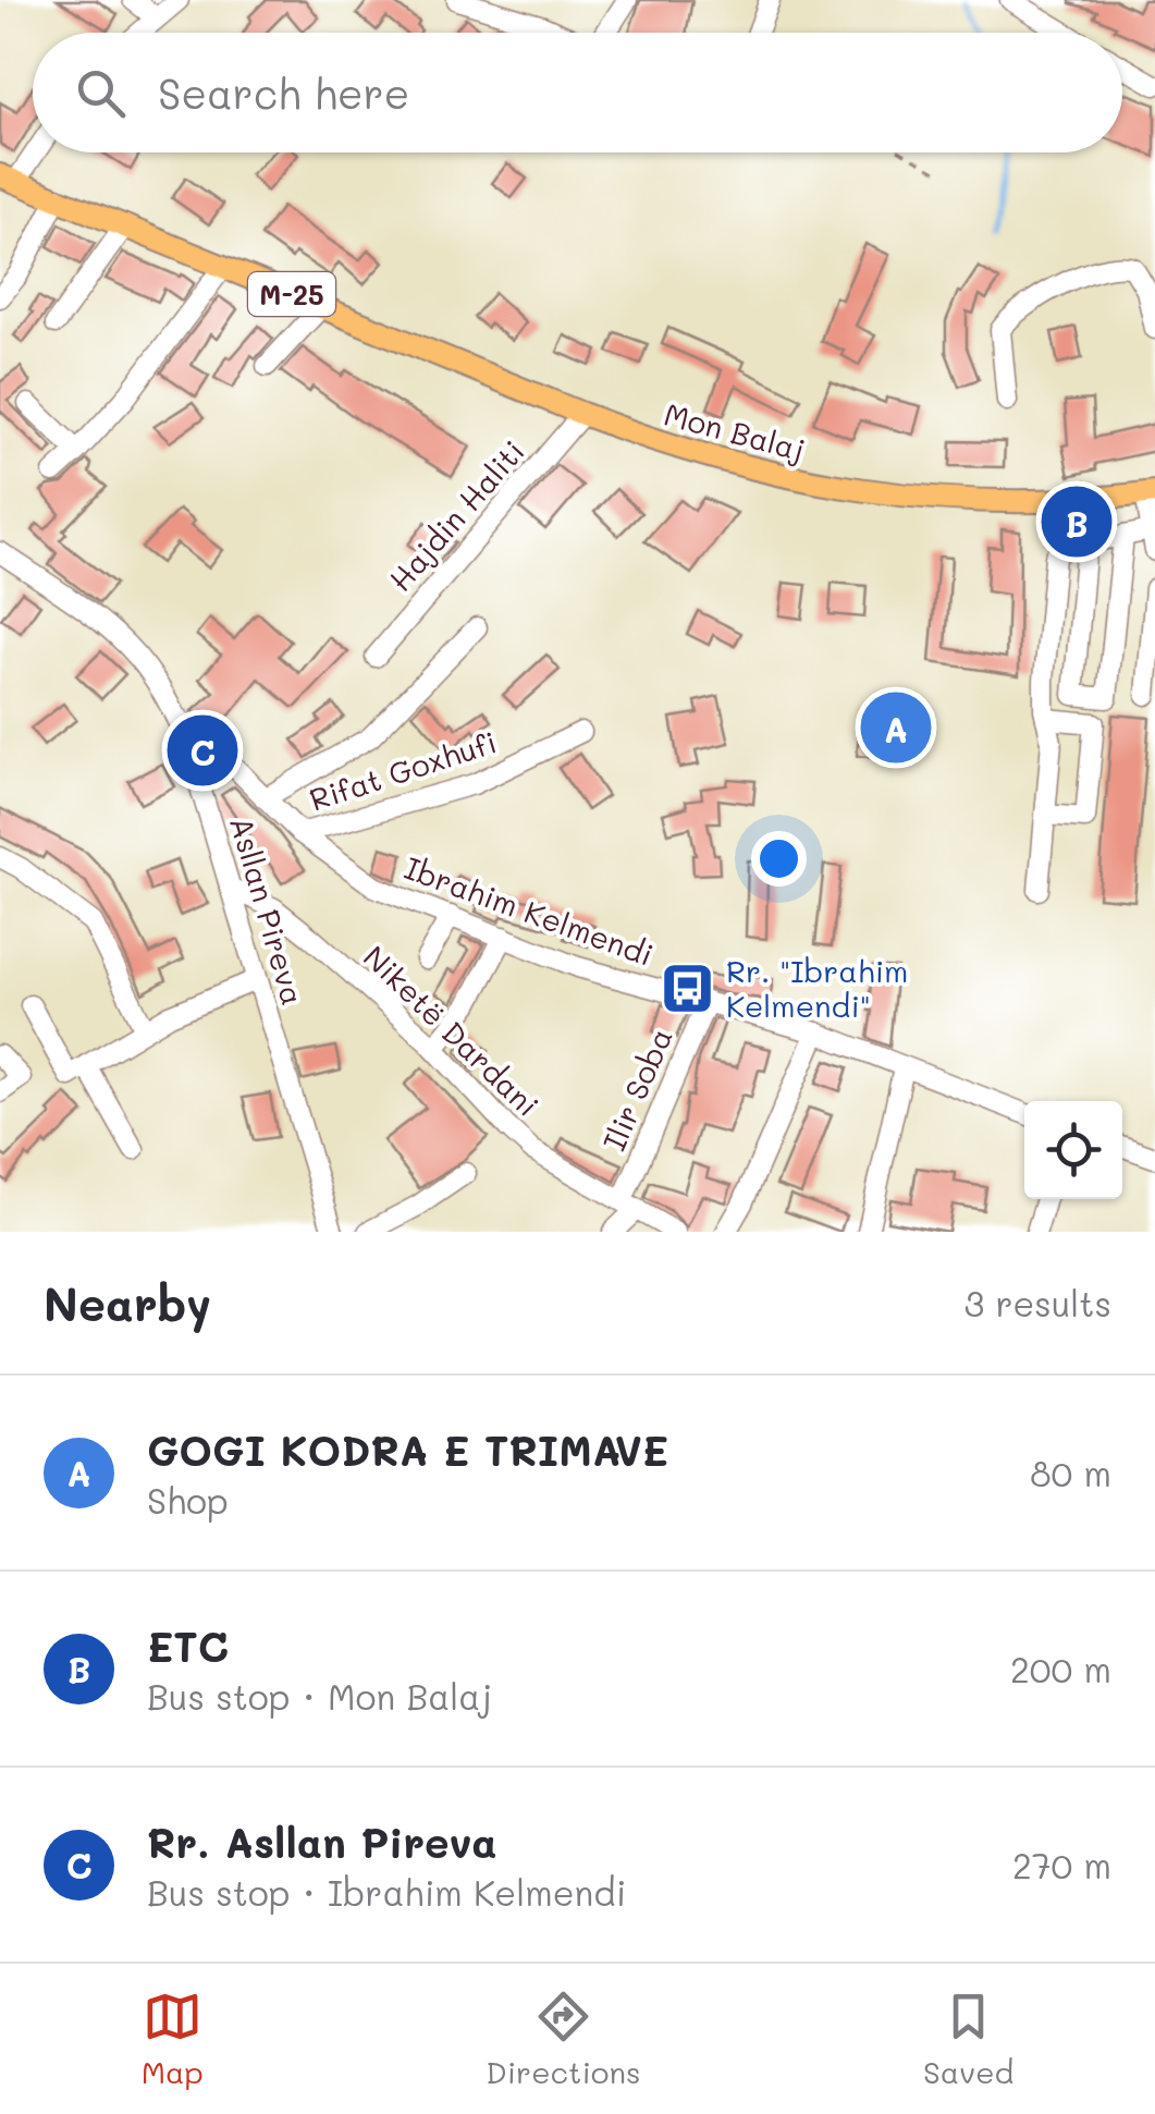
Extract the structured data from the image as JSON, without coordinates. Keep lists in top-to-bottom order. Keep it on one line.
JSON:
{"streets":{"main road":["M-25","Mon Balaj"],"street":["Hajdin Haliti","Rifat Goxhufi","Asllan Pireva","Ibrahim Kelmendi","Niketë Dardani","Ilir Soba"]},"crossings":[["Mon Balaj","Hajdin Haliti"],["Rifat Goxhufi","Ibrahim Kelmendi"],["Asllan Pireva","Ibrahim Kelmendi"],["Asllan Pireva","Niketë Dardani"],["Ibrahim Kelmendi","Ilir Soba"],["Niketë Dardani","Ilir Soba"]],"places":{"bus stop":["Rr. \"Ibrahim Kelmendi\""]},"page":{"search":"Search here","pins":["B","A","C"],"heading":["Nearby","3 results"],"list":[{"mark":"A","name":"GOGI KODRA E TRIMAVE","note":"Shop","value":"80 m"},{"mark":"B","name":"ETC","note":"Bus stop · Mon Balaj","value":"200 m"},{"mark":"C","name":"Rr. Asllan Pireva","note":"Bus stop · Ibrahim Kelmendi","value":"270 m"}],"nav":["Map","Directions","Saved"]}}
